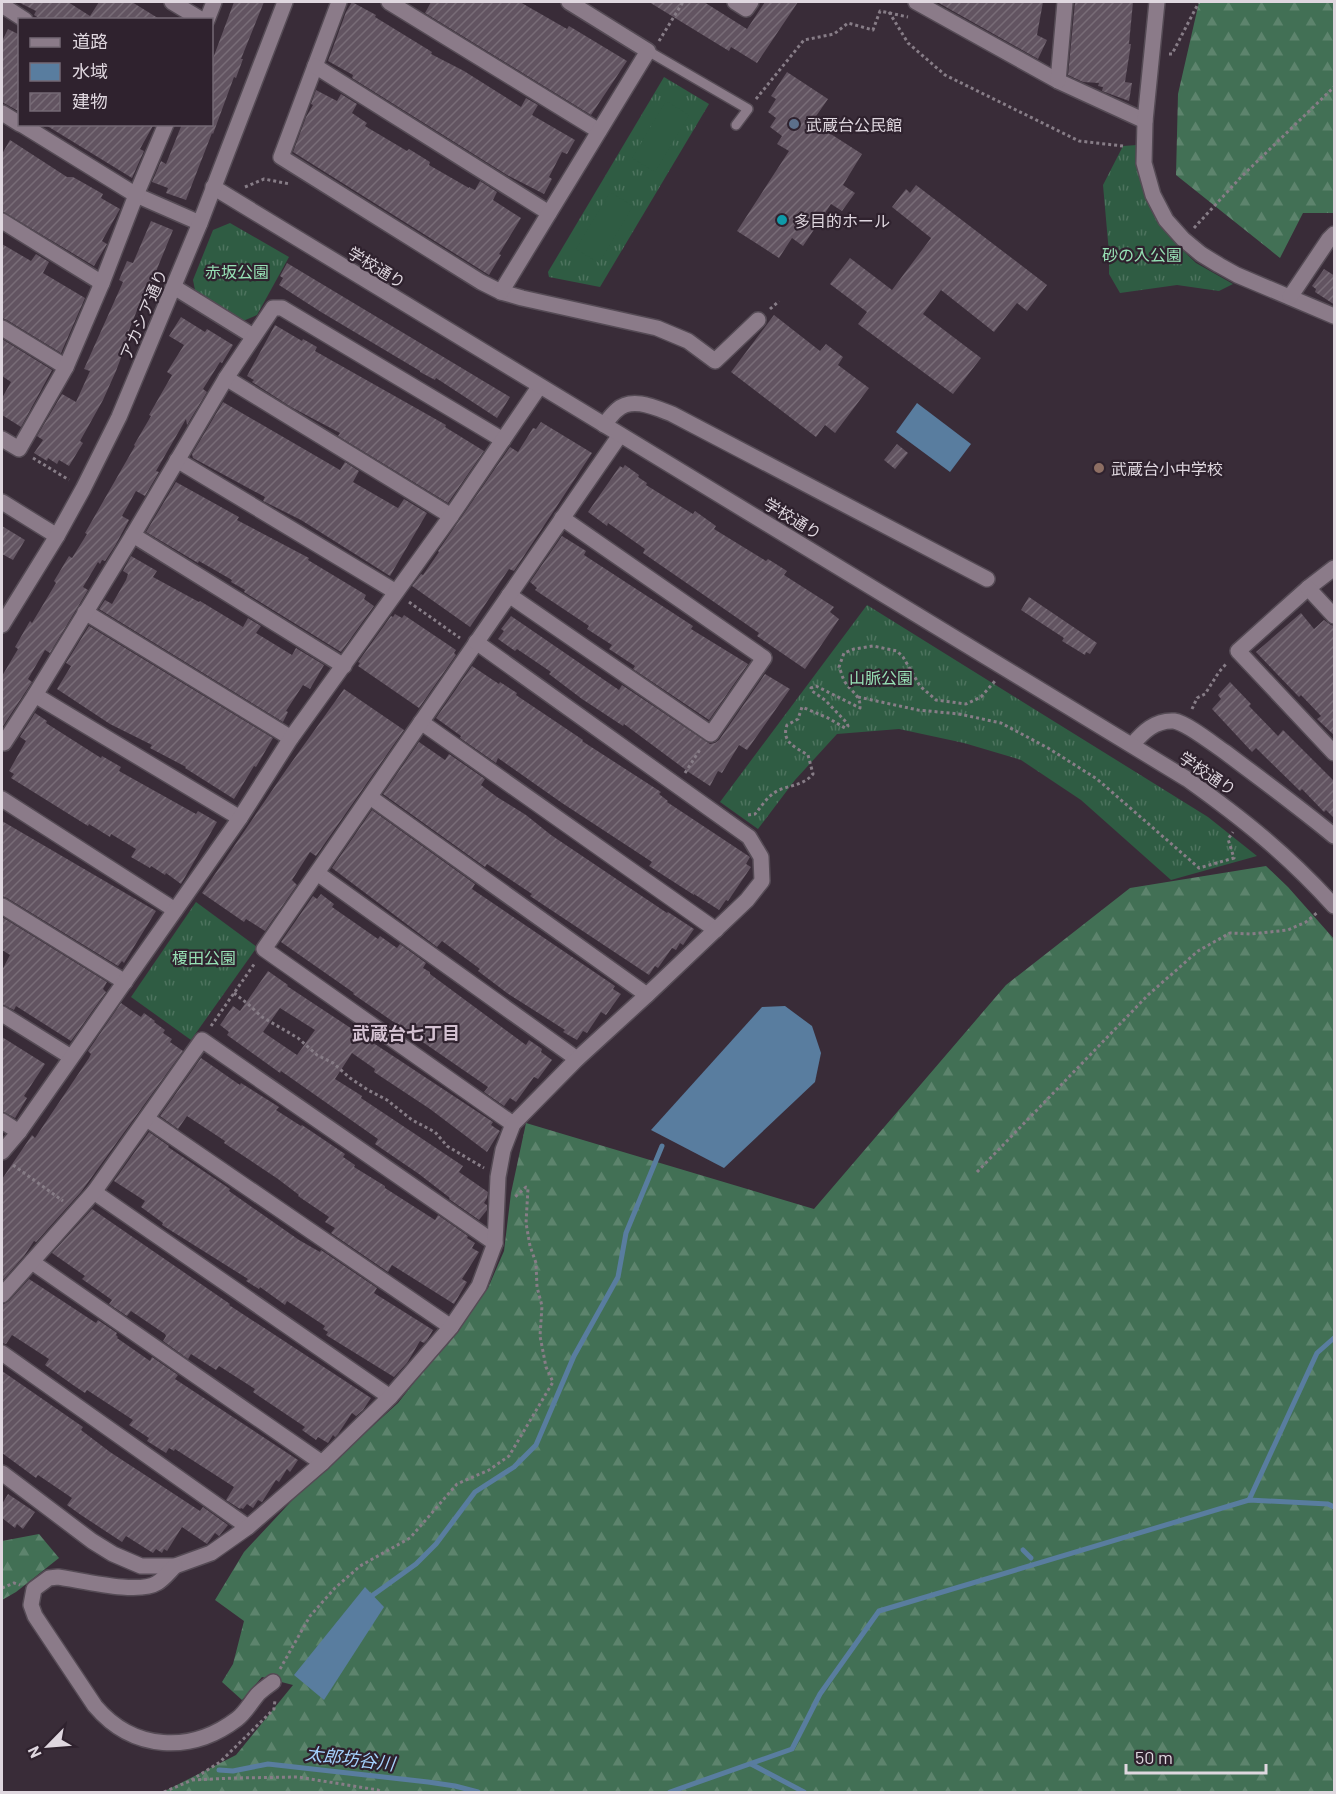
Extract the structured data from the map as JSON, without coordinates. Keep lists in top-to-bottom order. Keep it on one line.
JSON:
{"streets":{"street":["学校通り","アカシア通り"]},"crossings":[["学校通り","アカシア通り"]],"districts":["武蔵台七丁目"],"water":["太郎坊谷川"],"parks":["砂の入公園","赤坂公園","山脈公園","榎田公園"],"places":["武蔵台公民館","多目的ホール","武蔵台小中学校"],"legend":["道路","水域","建物"],"scale_bar":"50 m","north":"bottom left"}
